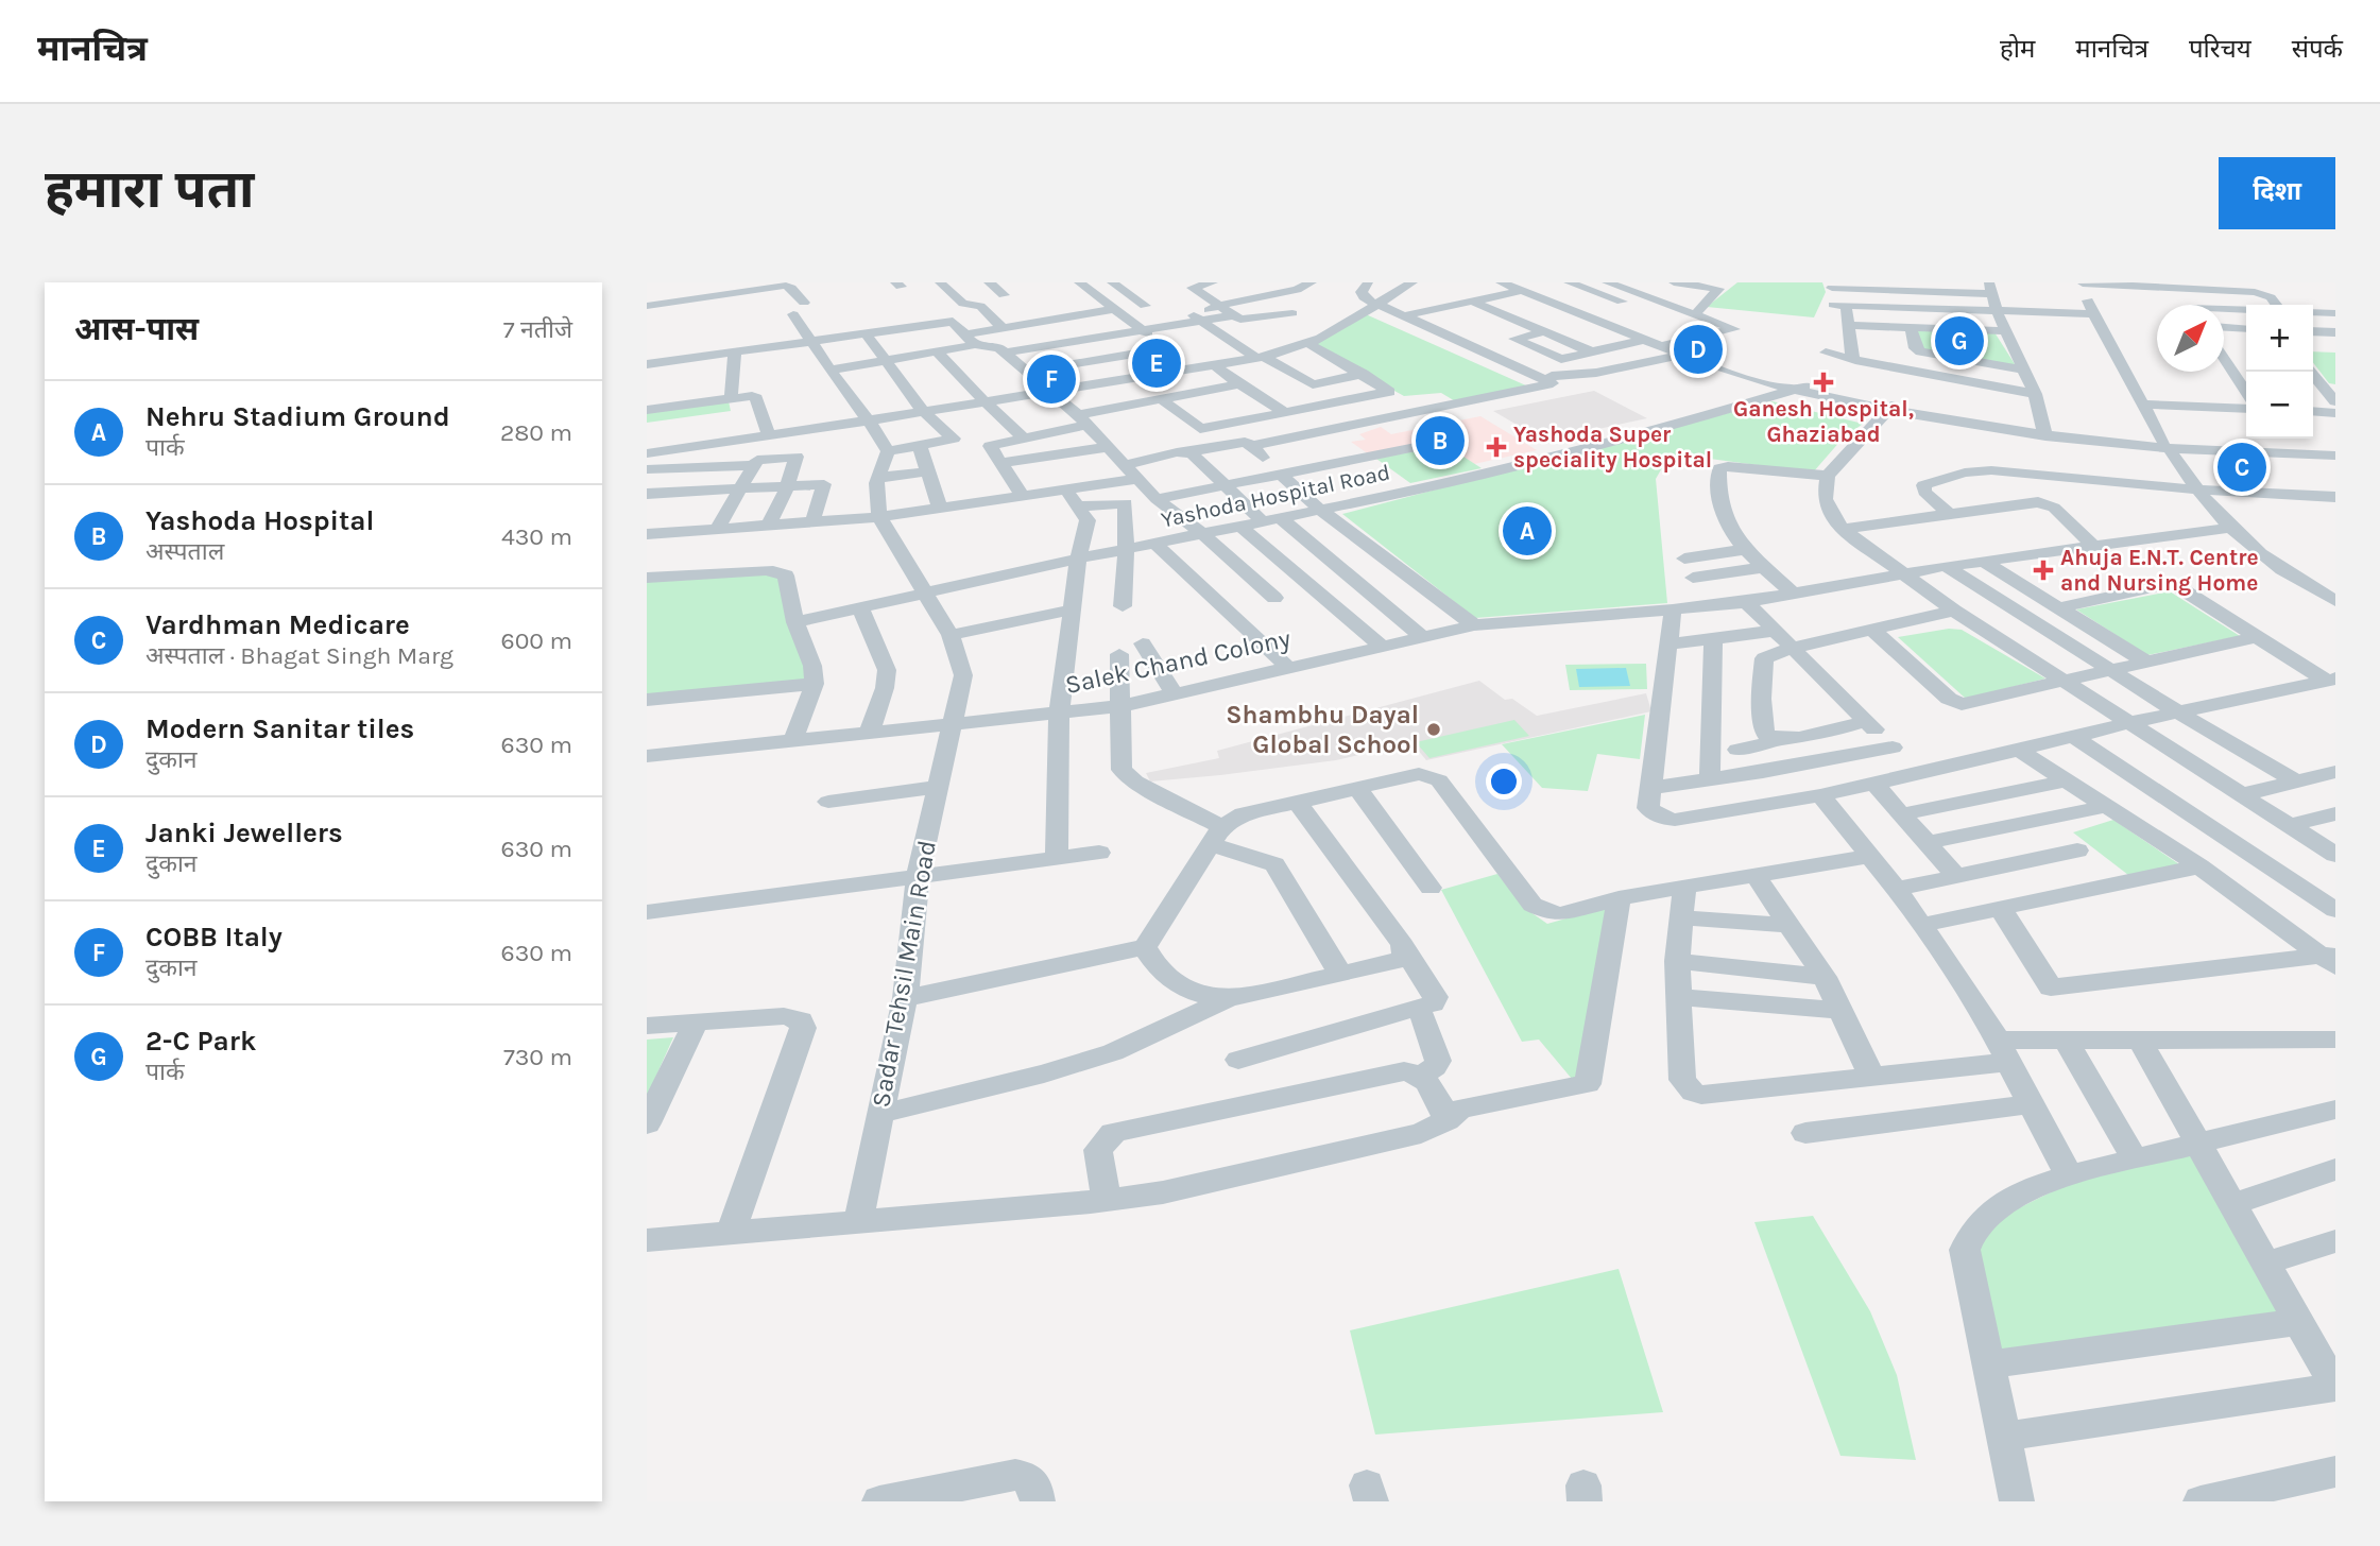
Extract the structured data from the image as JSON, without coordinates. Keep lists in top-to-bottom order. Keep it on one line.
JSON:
{"streets":{"street":["Yashoda Hospital Road","Salek Chand Colony","Sadar Tehsil Main Road"]},"crossings":[["Yashoda Hospital Road","Sadar Tehsil Main Road"],["Salek Chand Colony","Sadar Tehsil Main Road"]],"places":{"health":["Ganesh Hospital, Ghaziabad","Yashoda Super speciality Hospital","Ahuja E.N.T. Centre and Nursing Home"],"other":["Shambhu Dayal Global School"]},"north":"top right","page":{"header":"मानचित्र","nav":["होम","मानचित्र","परिचय","संपर्क"],"buttons":"दिशा","title":"हमारा पता","heading":["आस-पास","7 नतीजे"],"map_buttons":["+","−"],"pins":["G","D","E","F","B","C","A"],"list":[{"mark":"A","name":"Nehru Stadium Ground","note":"पार्क","value":"280 m"},{"mark":"B","name":"Yashoda Hospital","note":"अस्पताल","value":"430 m"},{"mark":"C","name":"Vardhman Medicare","note":"अस्पताल · Bhagat Singh Marg","value":"600 m"},{"mark":"D","name":"Modern Sanitar tiles","note":"दुकान","value":"630 m"},{"mark":"E","name":"Janki Jewellers","note":"दुकान","value":"630 m"},{"mark":"F","name":"COBB Italy","note":"दुकान","value":"630 m"},{"mark":"G","name":"2-C Park","note":"पार्क","value":"730 m"}]}}
